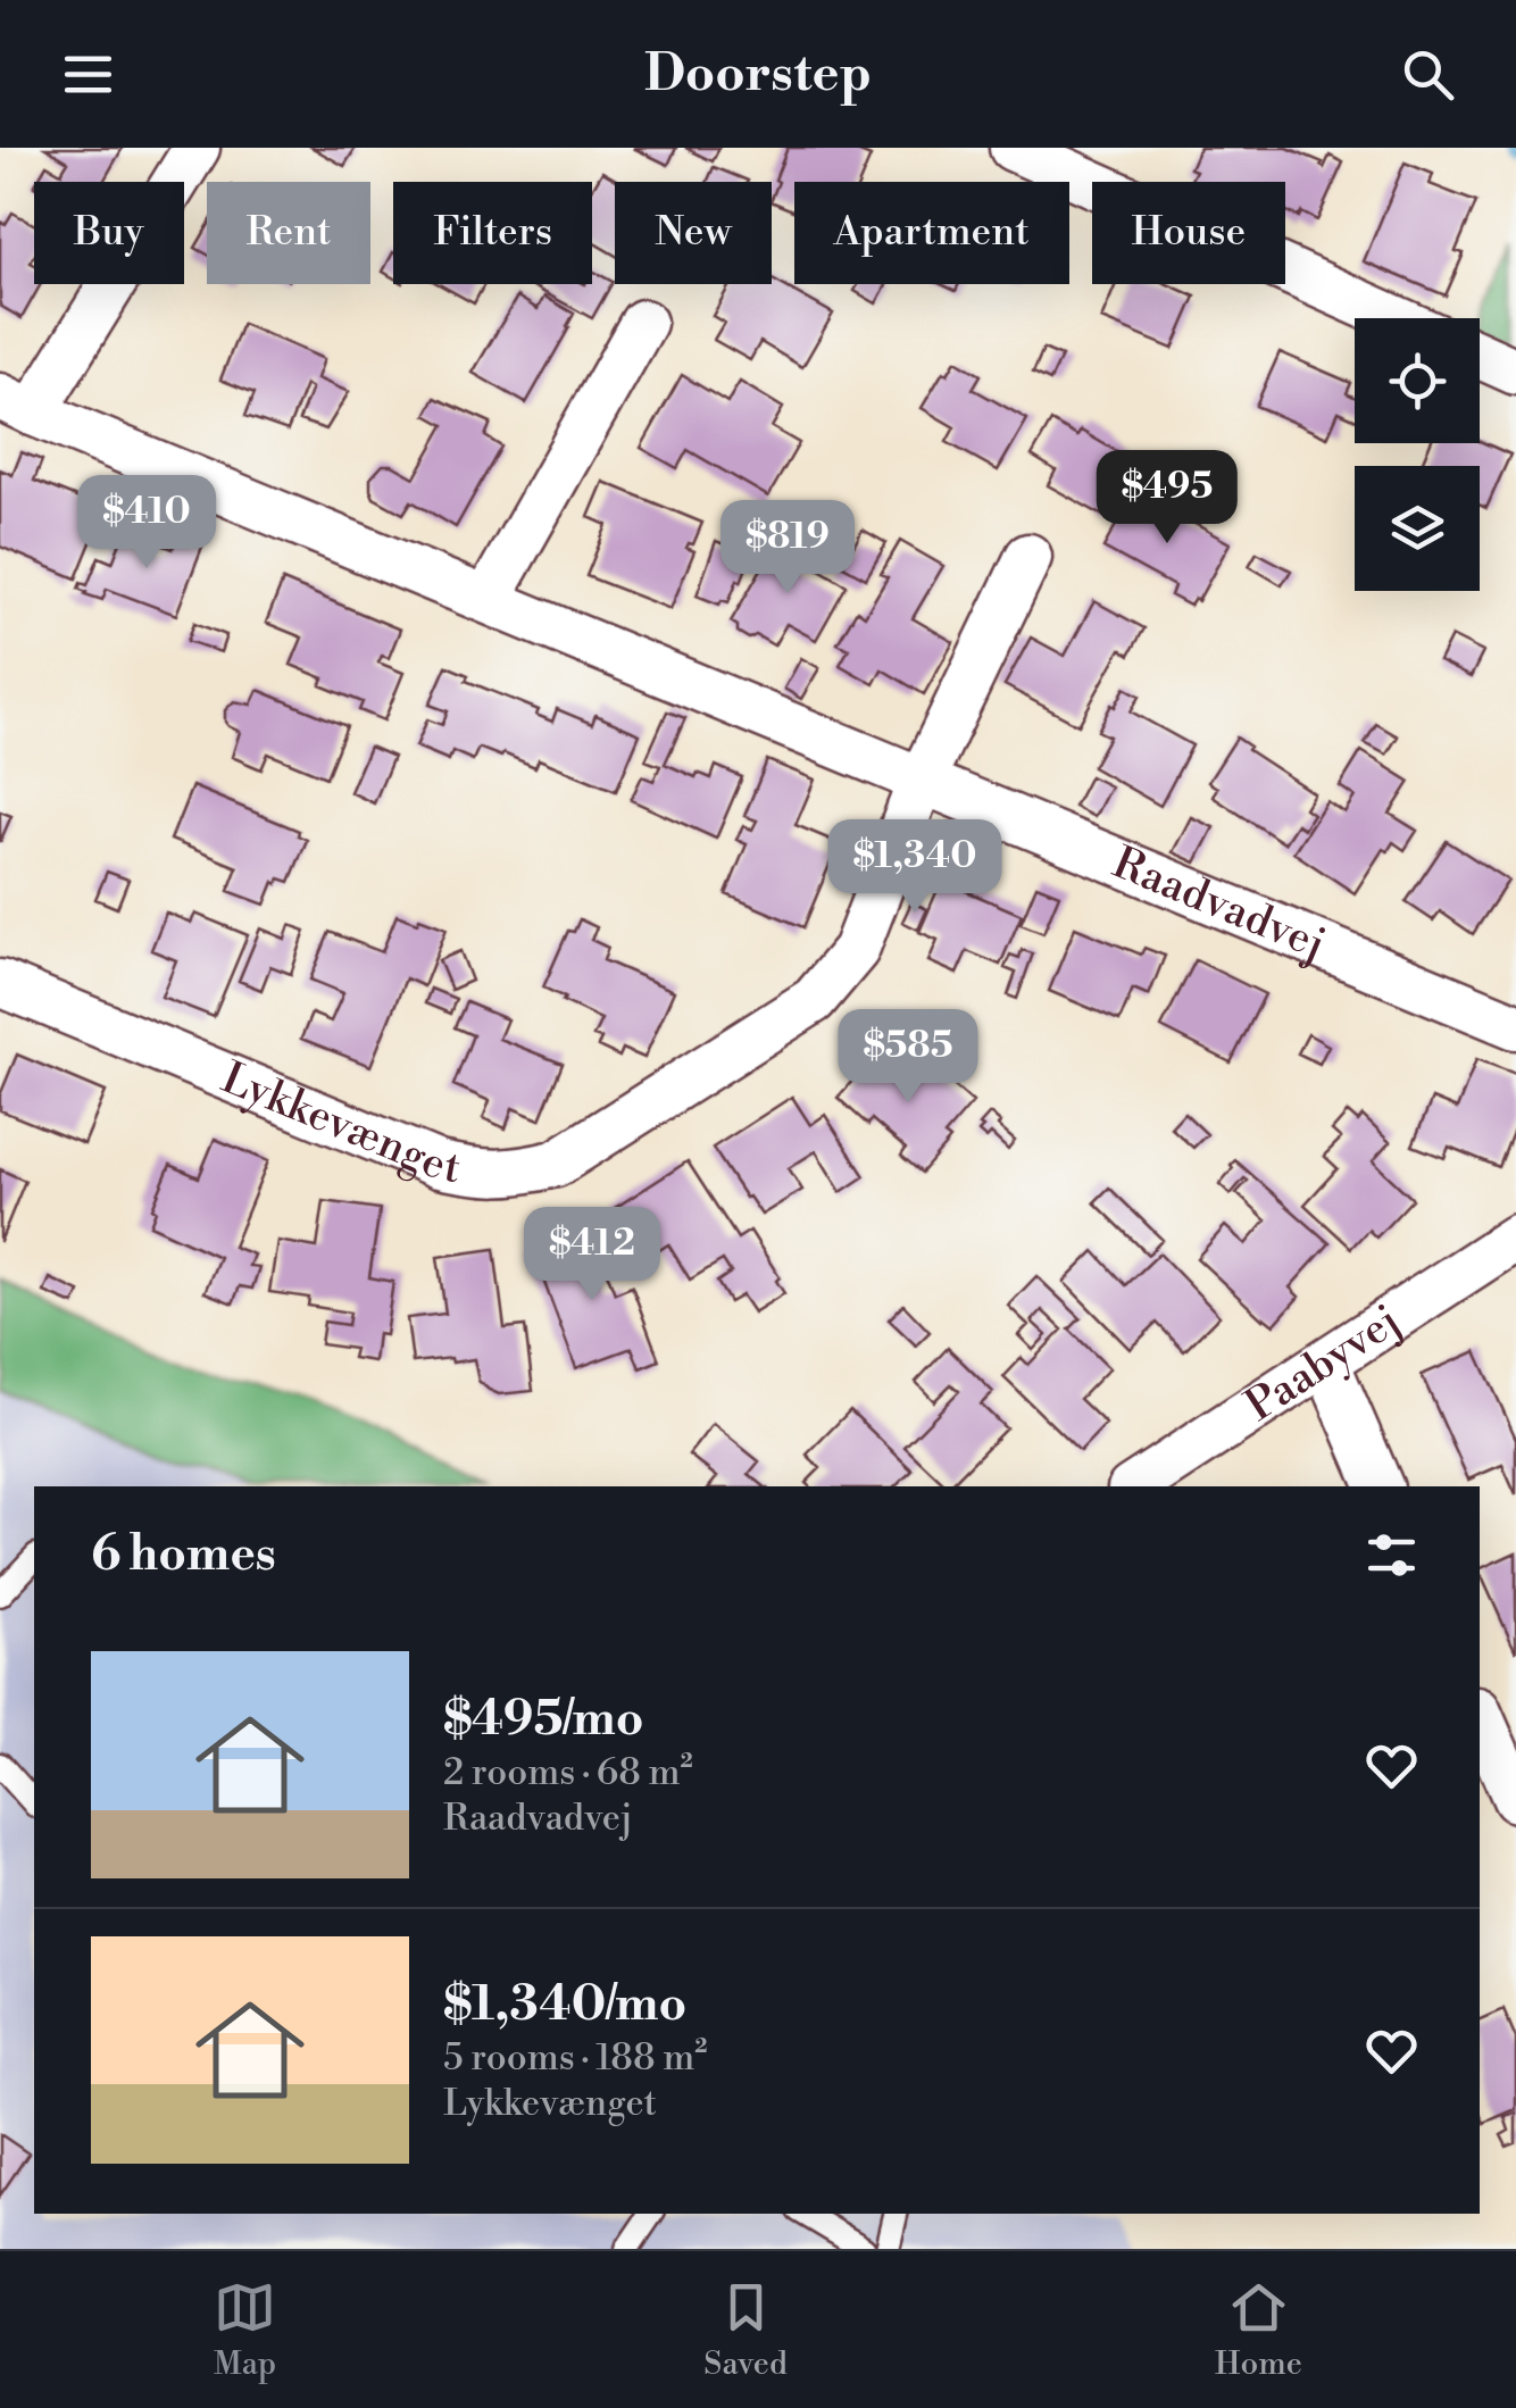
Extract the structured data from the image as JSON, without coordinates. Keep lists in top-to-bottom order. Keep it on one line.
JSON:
{"streets":{"street":["Raadvadvej","Lykkevænget","Paabyvej"]},"crossings":[["Raadvadvej","Lykkevænget"]],"page":{"header":"Doorstep","chip":["Buy","Rent","Filters","New","Apartment","House"],"price":["$495","$410","$819","$1,340","$585","$412"],"heading":"6 homes","list":[{"name":"$495/mo","note":"2 rooms · 68 m² · Raadvadvej"},{"name":"$1,340/mo","note":"5 rooms · 188 m² · Lykkevænget"}],"tabs":["Map","Saved","Home"]}}
